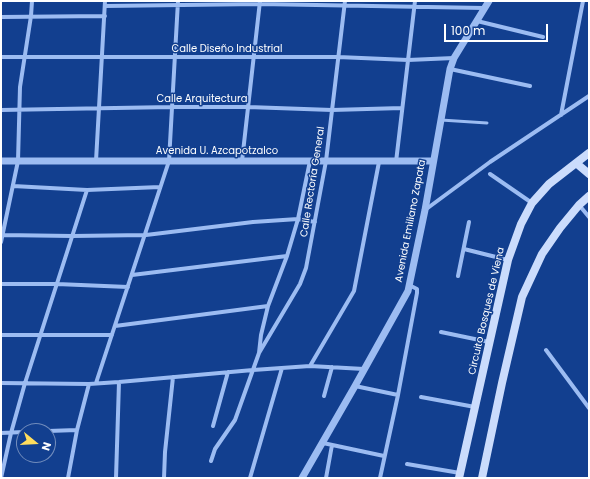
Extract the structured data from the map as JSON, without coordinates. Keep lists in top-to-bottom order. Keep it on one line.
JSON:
{"streets":{"main road":["Circuito Bosques de Viena"],"street":["Calle Diseño Industrial","Calle Arquitectura","Avenida U. Azcapotzalco","Calle Rectoría General","Avenida Emiliano Zapata"]},"crossings":[["Calle Diseño Industrial","Calle Rectoría General"],["Calle Diseño Industrial","Avenida Emiliano Zapata"],["Calle Arquitectura","Calle Rectoría General"],["Avenida U. Azcapotzalco","Calle Rectoría General"],["Avenida U. Azcapotzalco","Avenida Emiliano Zapata"]],"scale_bar":"100 m","north":"right"}
